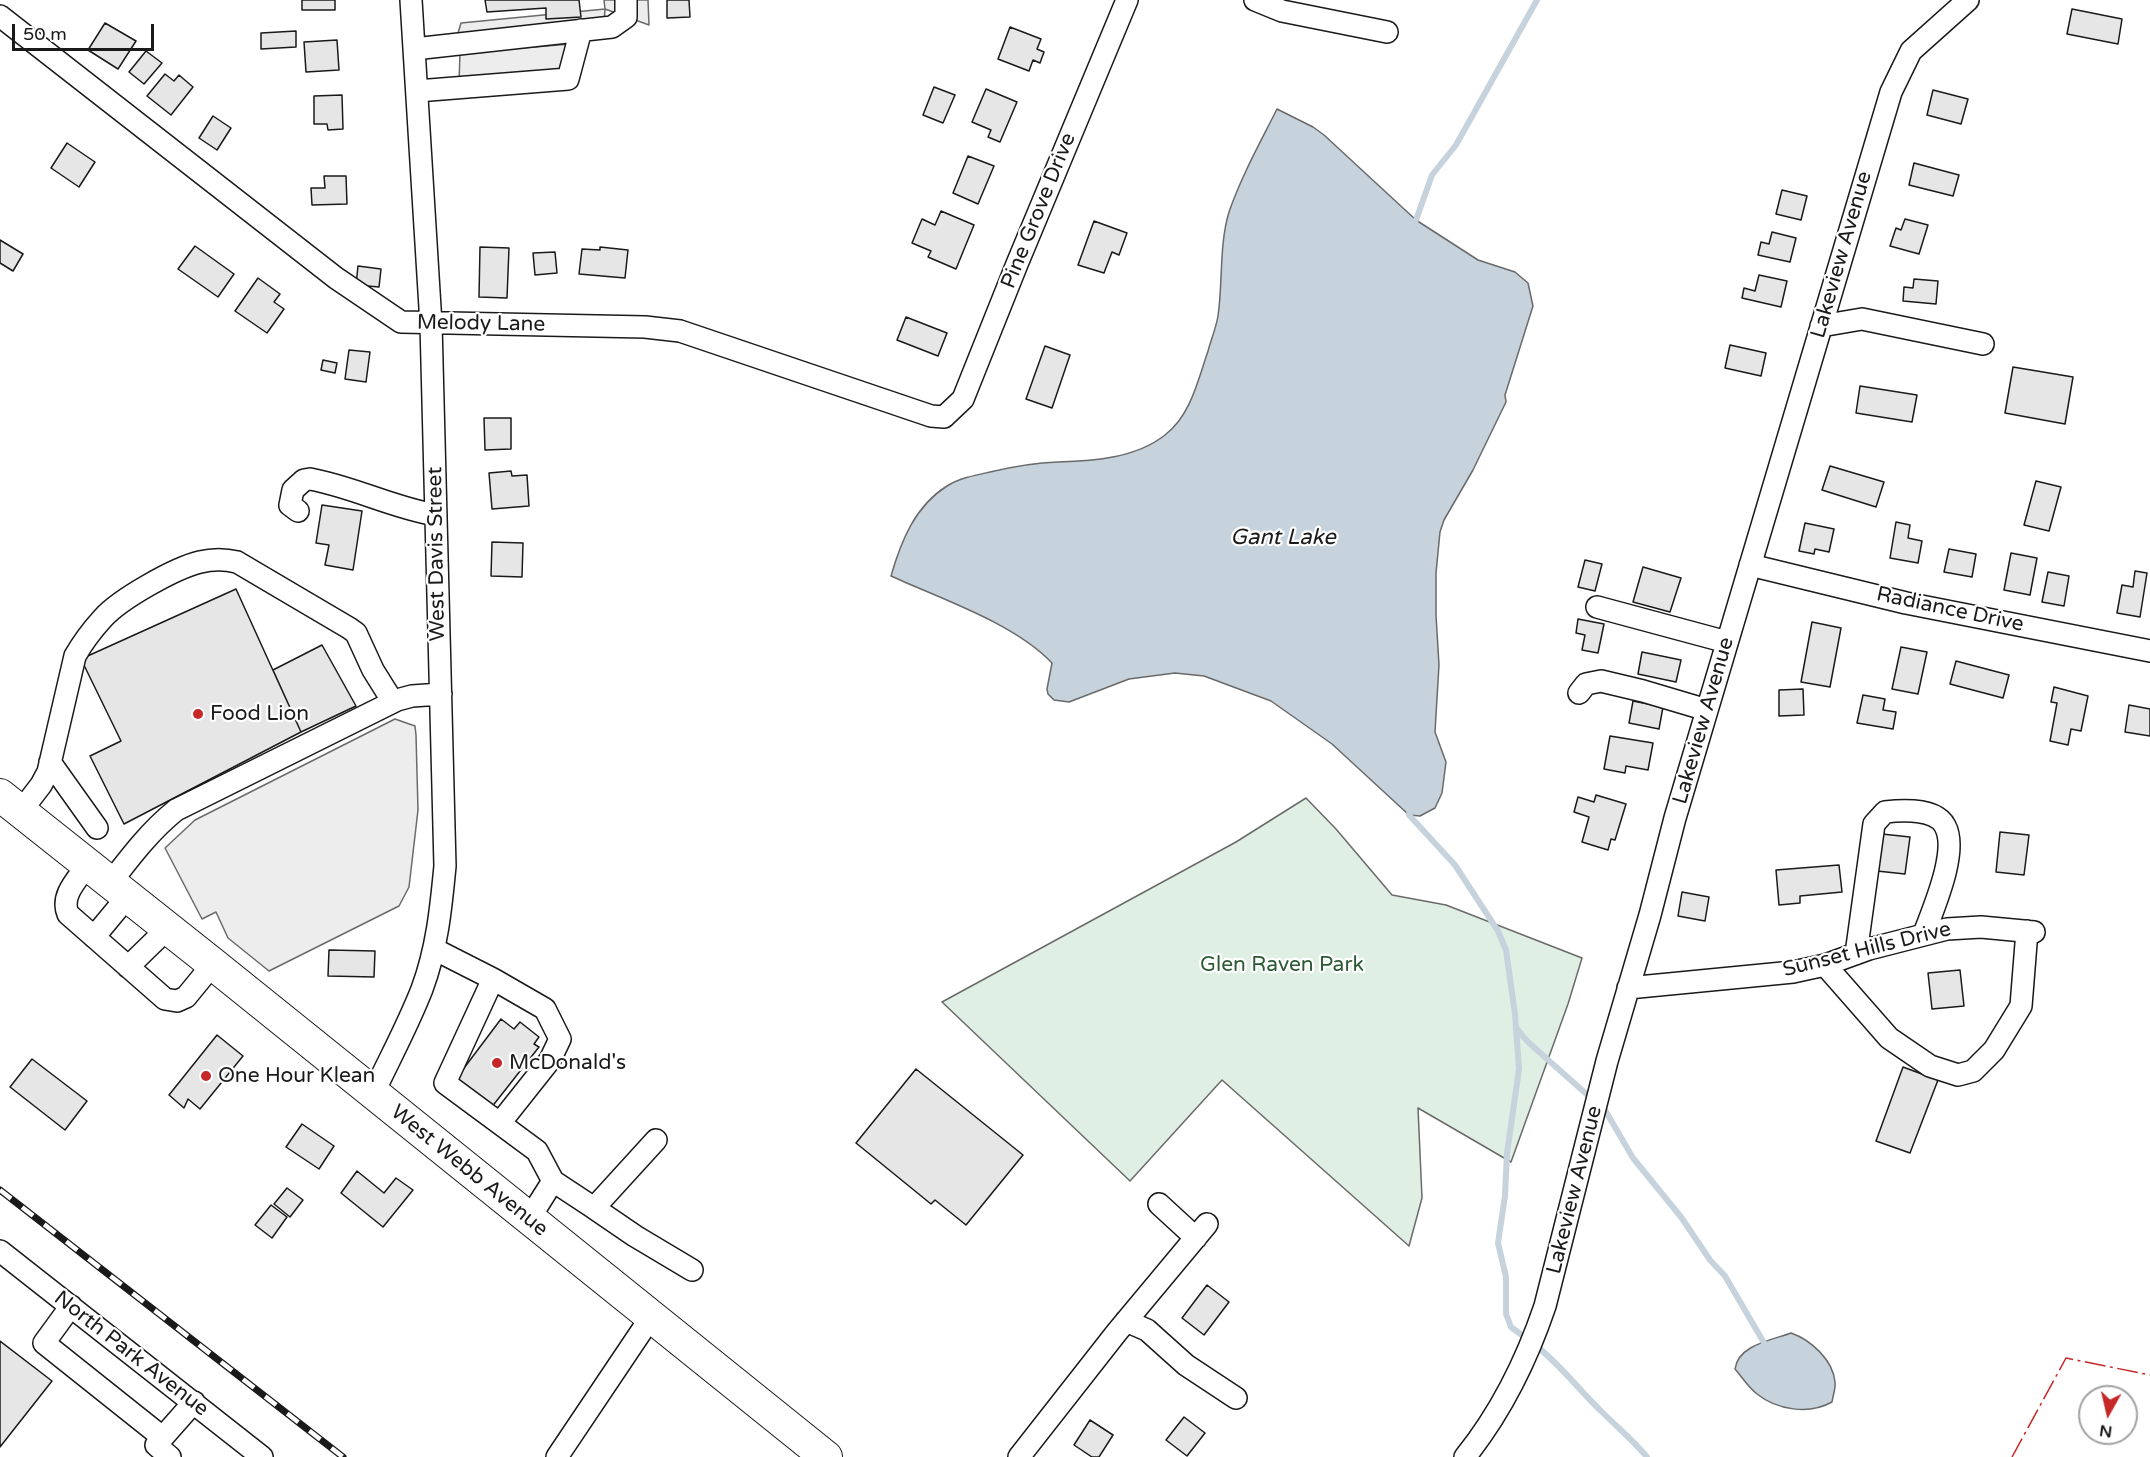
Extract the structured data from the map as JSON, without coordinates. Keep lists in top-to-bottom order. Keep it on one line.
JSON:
{"streets":{"highway":["West Webb Avenue"],"street":["Pine Grove Drive","Lakeview Avenue","Melody Lane","West Davis Street","Radiance Drive","Sunset Hills Drive","North Park Avenue"]},"crossings":[["Pine Grove Drive","Melody Lane"],["Lakeview Avenue","Radiance Drive"],["Lakeview Avenue","Sunset Hills Drive"],["Melody Lane","West Davis Street"],["West Davis Street","West Webb Avenue"]],"water":["Gant Lake"],"parks":["Glen Raven Park"],"places":["Food Lion","McDonald's","One Hour Klean"],"scale_bar":"50 m","north":"bottom"}
